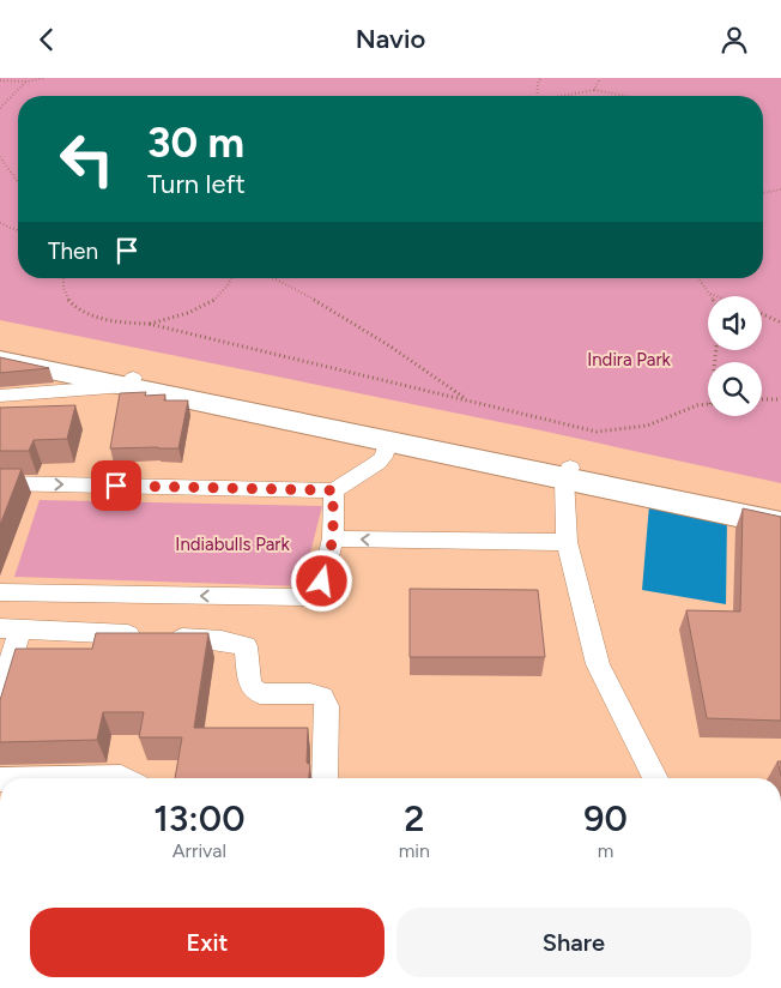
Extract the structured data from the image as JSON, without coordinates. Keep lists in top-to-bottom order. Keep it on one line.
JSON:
{"parks":["Indira Park","Indiabulls Park"],"page":{"header":"Navio","turn":["30 m","Turn left"],"then":"Then","eta":["13:00","Arrival","2","min","90","m"],"buttons":["Exit","Share"]}}
